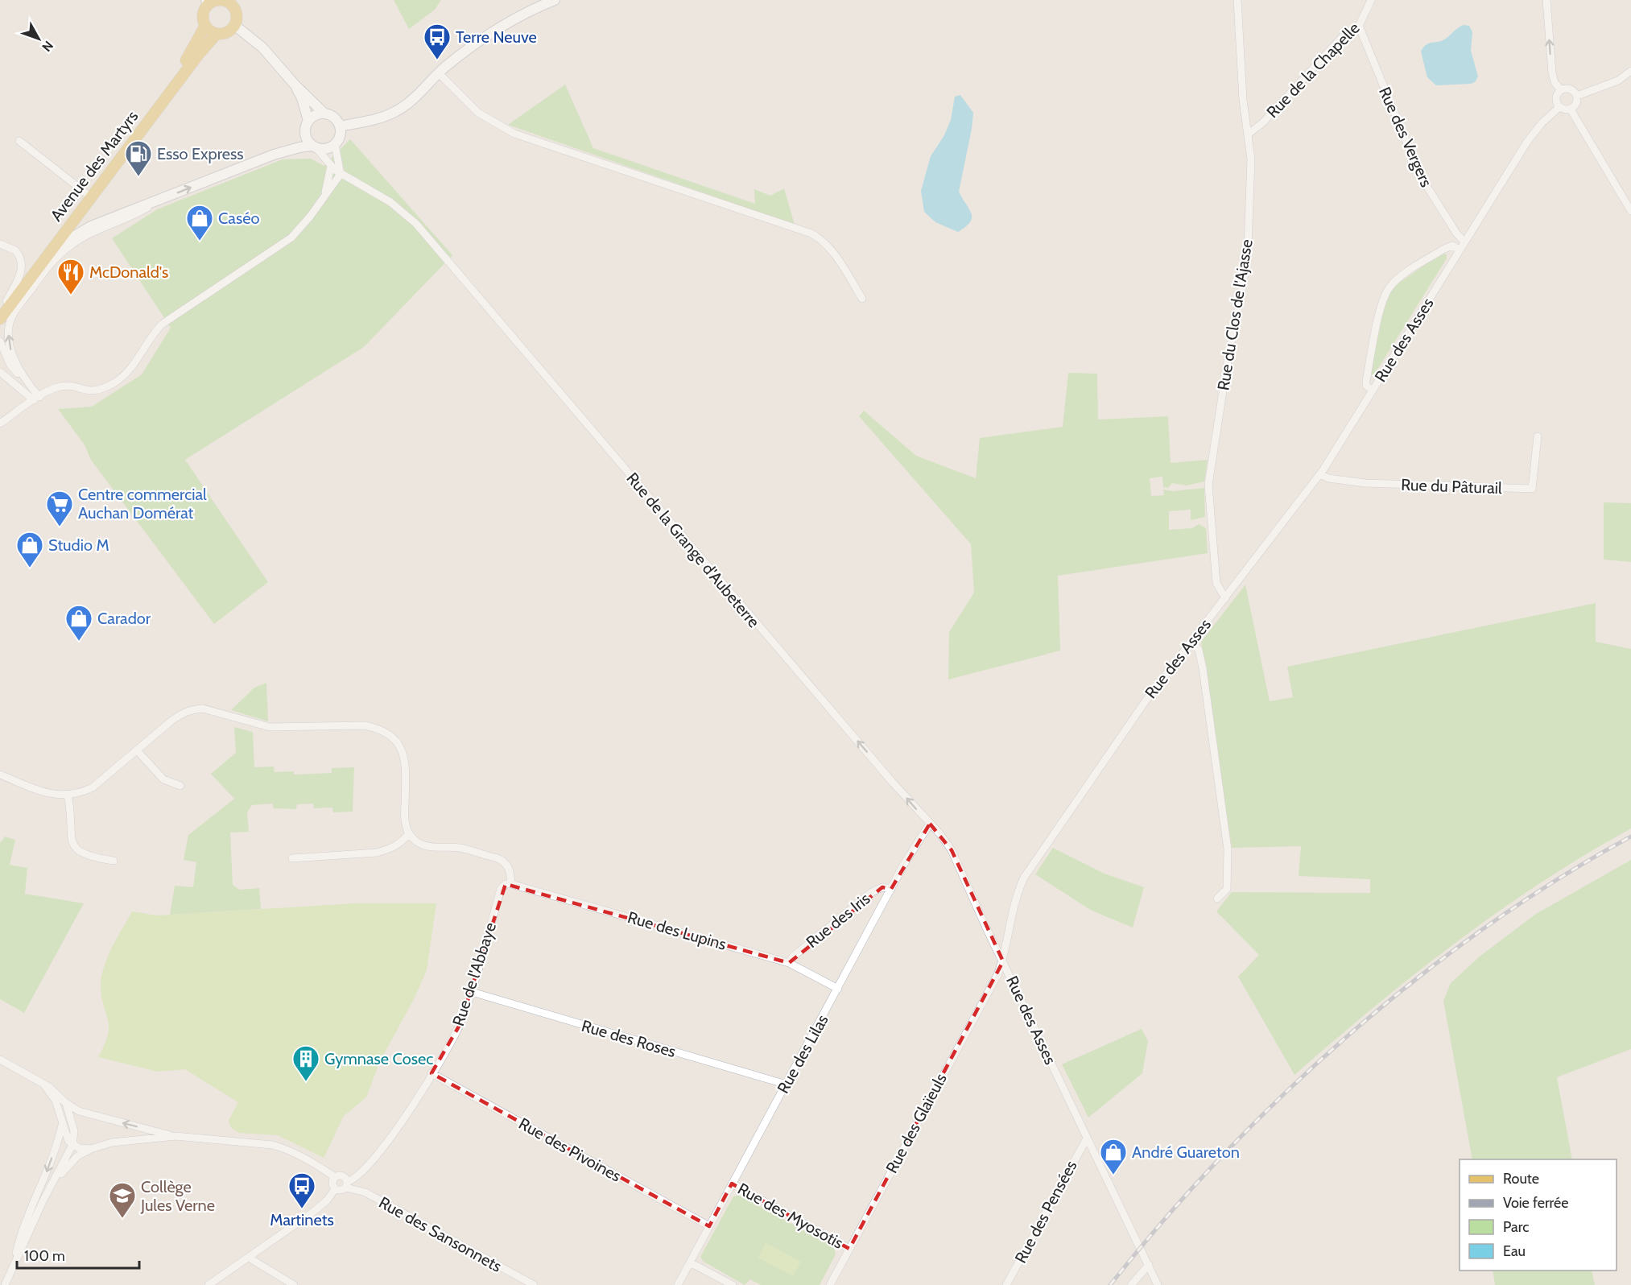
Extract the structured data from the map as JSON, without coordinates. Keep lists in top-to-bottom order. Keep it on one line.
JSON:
{"streets":{"main road":["Avenue des Martyrs"],"street":["Rue de la Chapelle","Rue des Vergers","Rue du Clos de l'Ajasse","Rue des Asses","Rue du Pâturail","Rue de la Grange d'Aubeterre","Rue des Iris","Rue des Lupins","Rue de l'Abbaye","Rue des Roses","Rue des Lilas","Rue des Glaïeuls","Rue des Pivoines","Rue des Pensées","Rue des Myosotis","Rue des Sansonnets"]},"crossings":[["Rue de la Chapelle","Rue des Vergers"],["Rue de la Chapelle","Rue du Clos de l'Ajasse"],["Rue des Vergers","Rue des Asses"],["Rue du Clos de l'Ajasse","Rue des Asses"],["Rue des Asses","Rue du Pâturail"],["Rue des Asses","Rue de la Grange d'Aubeterre"],["Rue des Asses","Rue des Glaïeuls"],["Rue des Asses","Rue des Pensées"],["Rue de la Grange d'Aubeterre","Rue des Lilas"],["Rue de la Grange d'Aubeterre","Rue des Glaïeuls"],["Rue des Iris","Rue des Lupins"],["Rue des Iris","Rue des Lilas"],["Rue des Lupins","Rue de l'Abbaye"],["Rue des Lupins","Rue des Lilas"],["Rue de l'Abbaye","Rue des Roses"],["Rue de l'Abbaye","Rue des Pivoines"],["Rue de l'Abbaye","Rue des Sansonnets"],["Rue des Roses","Rue des Lilas"],["Rue des Lilas","Rue des Pivoines"],["Rue des Lilas","Rue des Myosotis"],["Rue des Glaïeuls","Rue des Myosotis"]],"one_way":["Rue de la Grange d'Aubeterre"],"places":{"bus stop":["Terre Neuve","Martinets"],"fuel station":["Esso Express"],"shop":["Caséo","Studio M","Carador","André Guareton"],"restaurant":["McDonald's"],"supermarket":["Centre commercial Auchan Domérat"],"building":["Gymnase Cosec"],"school or university":["Collège Jules Verne"]},"legend":["Route","Voie ferrée","Parc","Eau"],"scale_bar":"100 m","north":"bottom right"}
